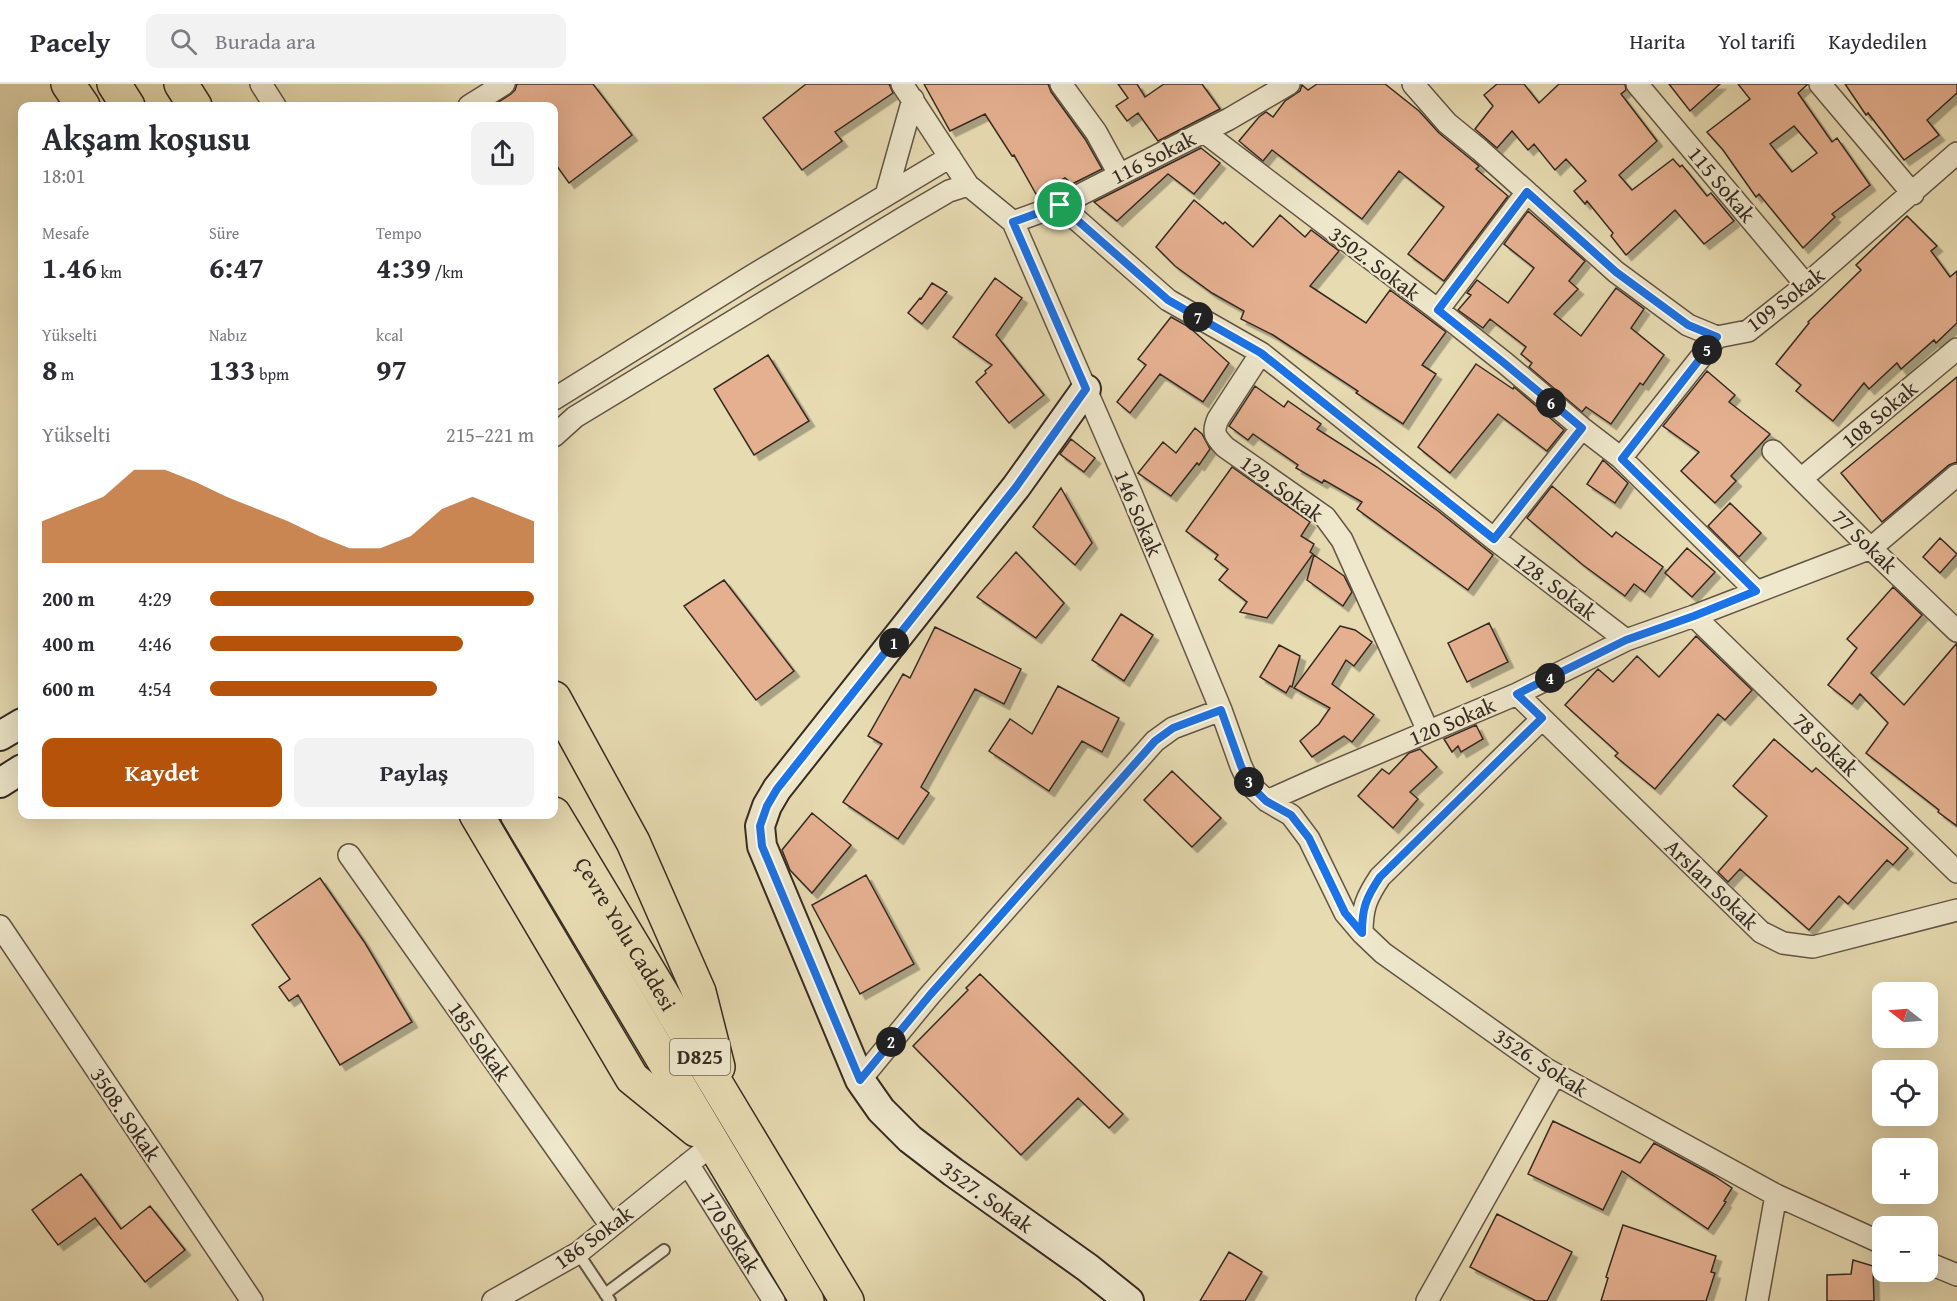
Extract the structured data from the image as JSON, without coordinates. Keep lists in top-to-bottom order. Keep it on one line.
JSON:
{"streets":{"highway":["Çevre Yolu Caddesi","D825"],"street":["116 Sokak","115 Sokak","3502. Sokak","109 Sokak","108 Sokak","129. Sokak","146 Sokak","77 Sokak","128. Sokak","120 Sokak","78 Sokak","Arslan Sokak","185 Sokak","3526. Sokak","3508. Sokak","3527. Sokak","170 Sokak","186 Sokak"]},"crossings":[["116 Sokak","3502. Sokak"],["116 Sokak","146 Sokak"],["116 Sokak","128. Sokak"],["115 Sokak","109 Sokak"],["3502. Sokak","120 Sokak"],["108 Sokak","77 Sokak"],["129. Sokak","128. Sokak"],["129. Sokak","120 Sokak"],["146 Sokak","120 Sokak"],["146 Sokak","3526. Sokak"],["146 Sokak","3527. Sokak"],["77 Sokak","120 Sokak"],["128. Sokak","120 Sokak"],["120 Sokak","78 Sokak"],["120 Sokak","Arslan Sokak"],["120 Sokak","3526. Sokak"],["Çevre Yolu Caddesi","186 Sokak"],["185 Sokak","186 Sokak"],["170 Sokak","186 Sokak"]],"north":"left","page":{"header":"Pacely","search":"Burada ara","nav":["Harita","Yol tarifi","Kaydedilen"],"heading":["Akşam koşusu","18:01"],"stats":[["Mesafe","1.46 km"],["Süre","6:47"],["Tempo","4:39 /km"],["Yükselti","8 m"],["Nabız","133 bpm"],["kcal","97"]],"pins":["7","5","6","1","4","3","2"],"chart":["Yükselti","215–221 m"],"list":[{"name":"200 m","note":"4:29"},{"name":"400 m","note":"4:46"},{"name":"600 m","note":"4:54"}],"buttons":["Kaydet","Paylaş"],"map_buttons":["+","−"]}}
